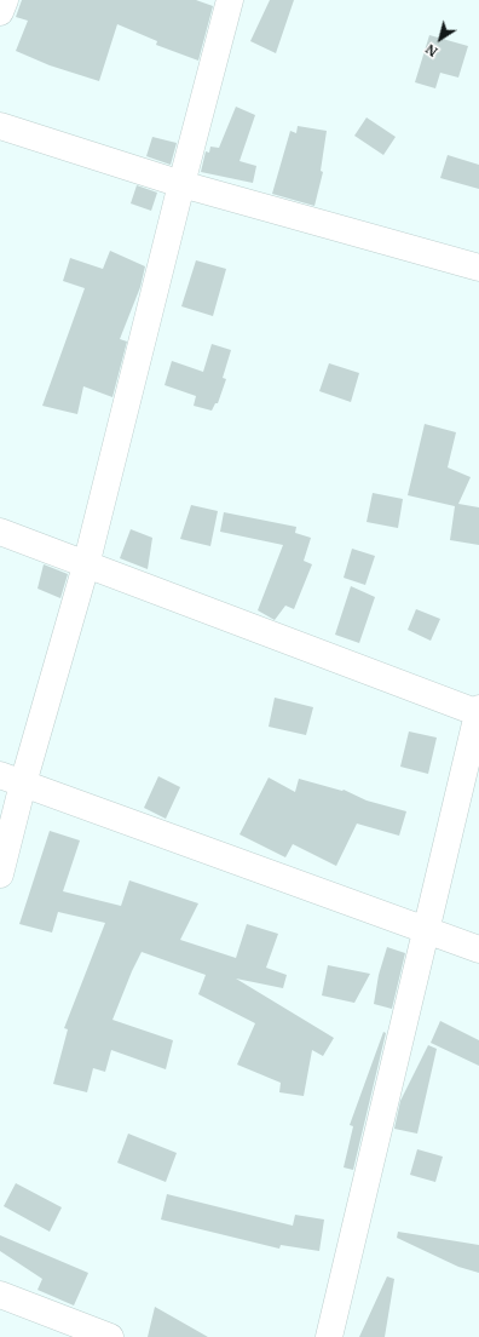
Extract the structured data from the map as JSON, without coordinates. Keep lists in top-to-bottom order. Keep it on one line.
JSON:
{"north":"bottom left"}
